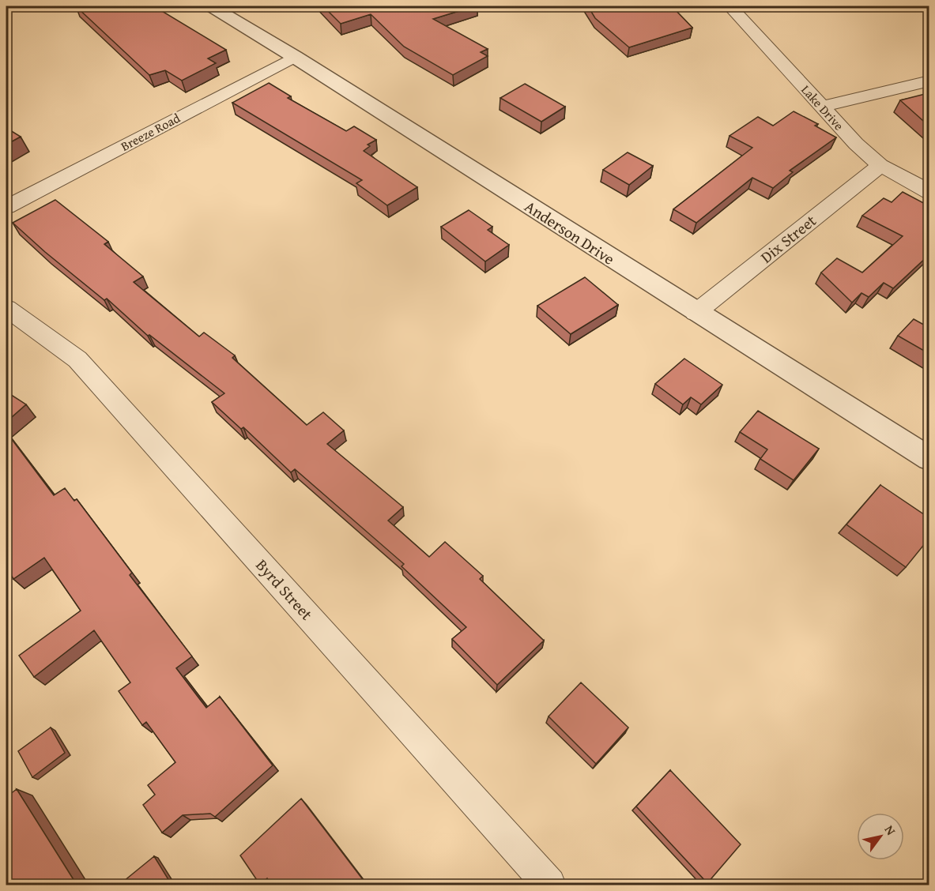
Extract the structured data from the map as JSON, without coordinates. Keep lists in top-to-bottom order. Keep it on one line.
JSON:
{"streets":{"street":["Lake Drive","Breeze Road","Anderson Drive","Dix Street","Byrd Street"]},"crossings":[["Lake Drive","Dix Street"],["Breeze Road","Anderson Drive"],["Anderson Drive","Dix Street"]],"north":"top right"}
